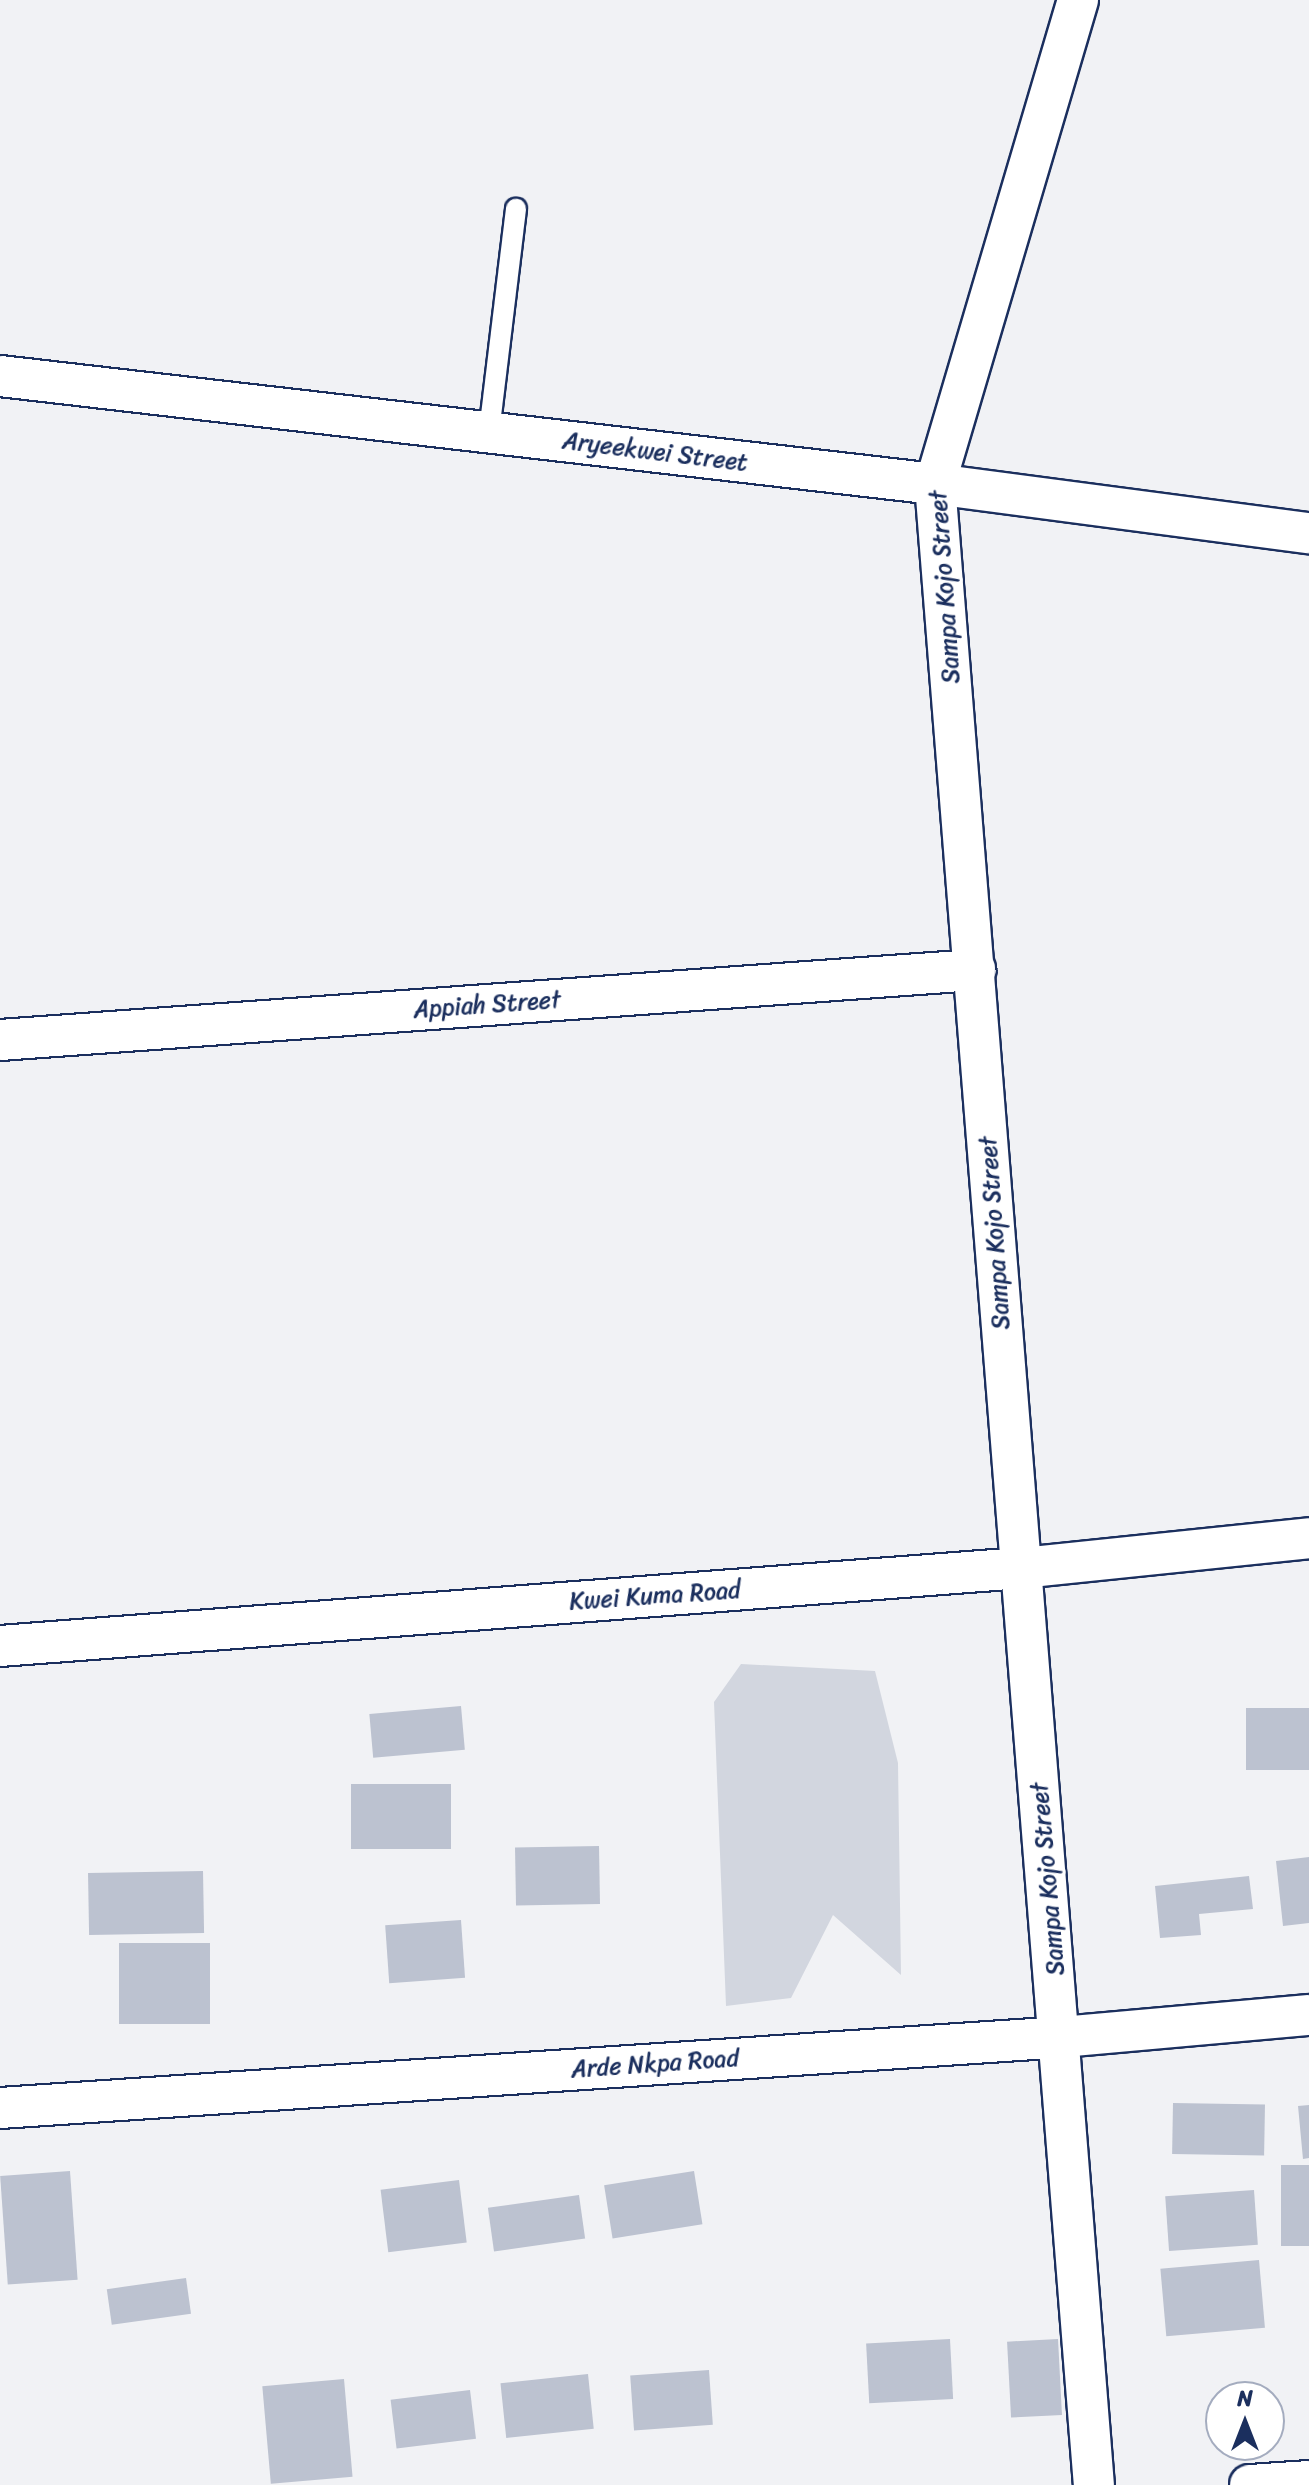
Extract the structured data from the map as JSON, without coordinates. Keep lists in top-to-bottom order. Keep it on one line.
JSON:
{"streets":{"street":["Aryeekwei Street","Sampa Kojo Street","Appiah Street","Kwei Kuma Road","Arde Nkpa Road"]},"crossings":[["Aryeekwei Street","Sampa Kojo Street"],["Sampa Kojo Street","Appiah Street"],["Sampa Kojo Street","Kwei Kuma Road"],["Sampa Kojo Street","Arde Nkpa Road"]],"north":"top"}
